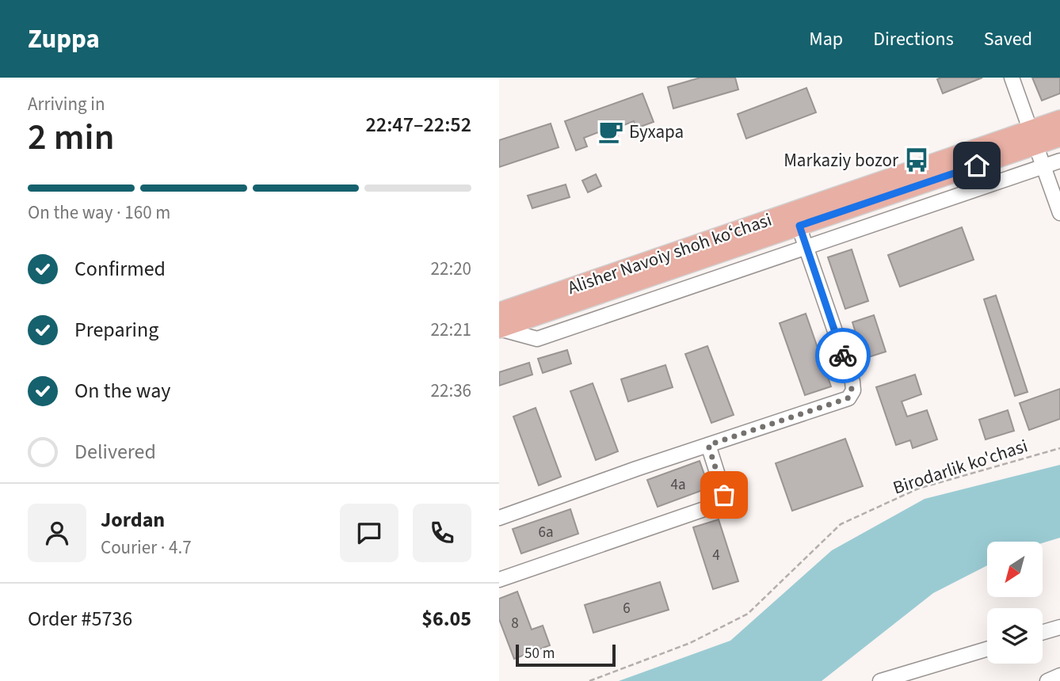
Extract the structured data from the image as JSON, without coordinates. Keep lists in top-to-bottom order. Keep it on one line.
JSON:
{"streets":{"main road":["Alisher Navoiy shoh koʻchasi"],"path":["Birodarlik ko'chasi"]},"places":{"cafe":["Бухара"],"bus stop":["Markaziy bozor"]},"house_numbers":["4a","6a","4","6","8"],"scale_bar":"50 m","north":"bottom left","page":{"header":"Zuppa","nav":["Map","Directions","Saved"],"heading":["2 min","Arriving in","22:47–22:52"],"panel":["Jordan","Courier · 4.7","Order #5736","$6.05"],"bar":"On the way · 160 m","list":[["Confirmed","22:20"],["Preparing","22:21"],["On the way","22:36"],"Delivered"],"scale":"50 m"}}
